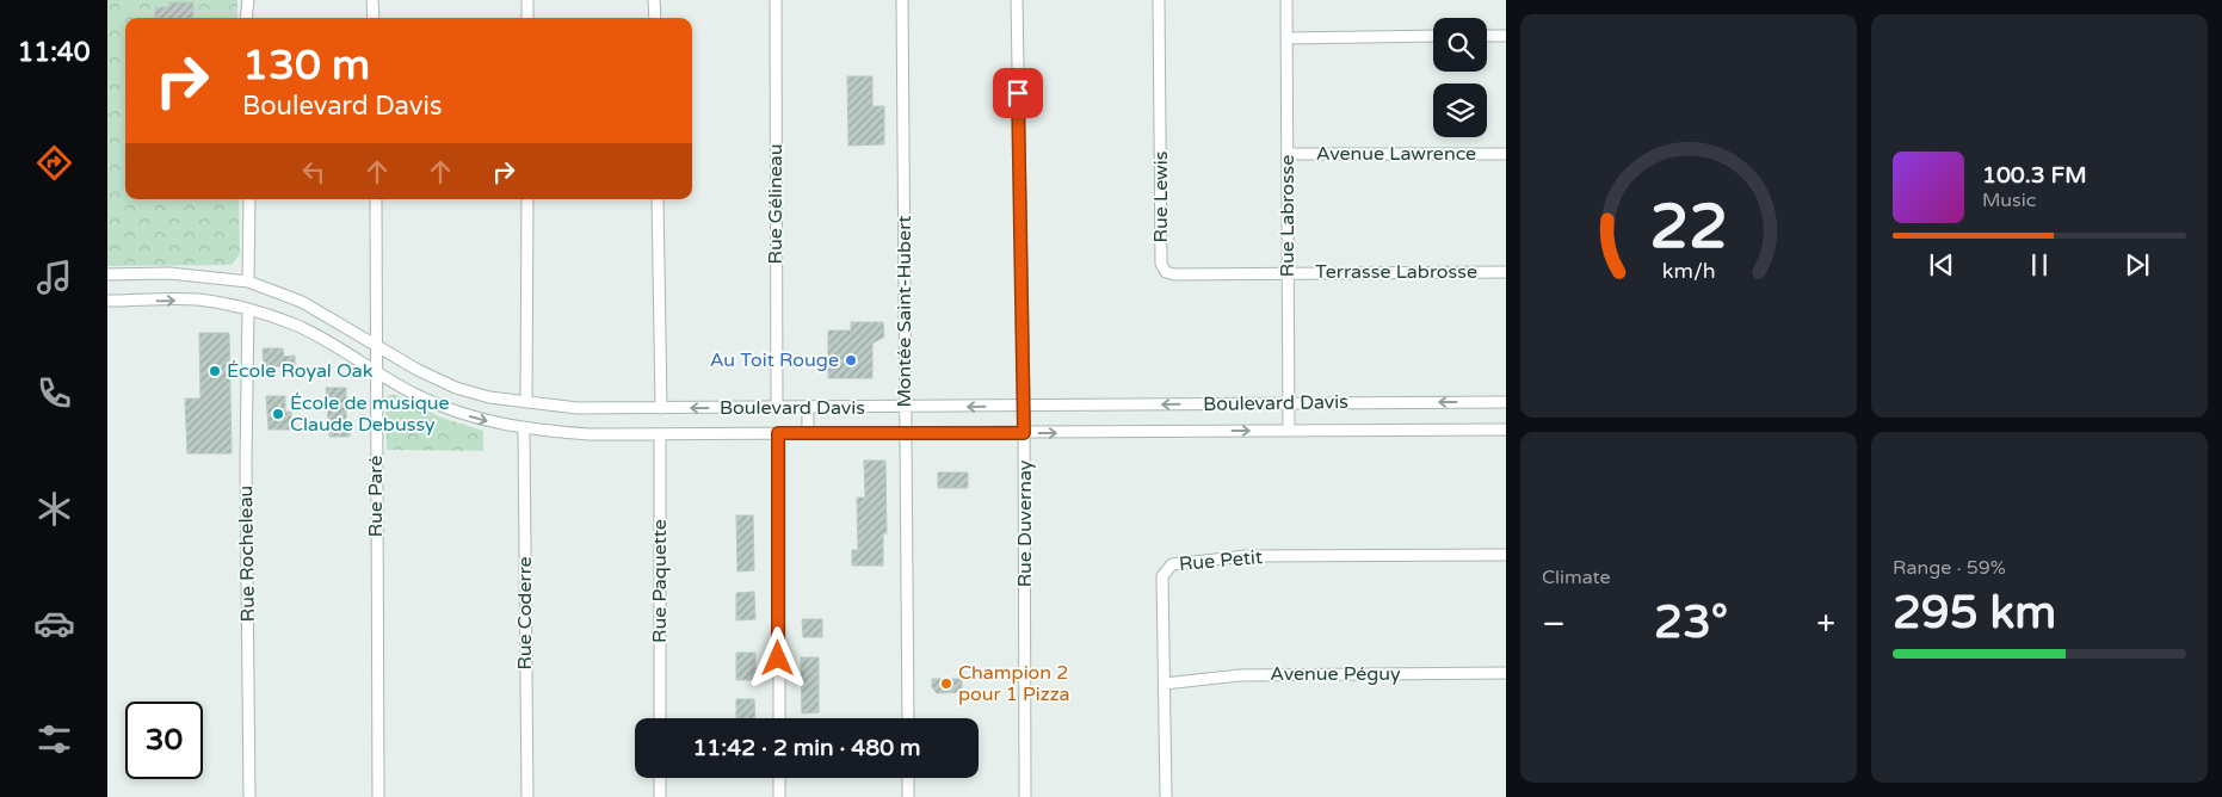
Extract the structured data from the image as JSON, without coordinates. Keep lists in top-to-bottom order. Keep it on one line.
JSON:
{"streets":{"street":["Avenue Lawrence","Rue Lewis","Rue Gélineau","Rue Labrosse","Terrasse Labrosse","Montée Saint-Hubert","Boulevard Davis","Rue Paré","Rue Duvernay","Rue Rocheleau","Rue Petit","Rue Paquette","Rue Coderre","Avenue Péguy"]},"crossings":[["Avenue Lawrence","Rue Labrosse"],["Rue Lewis","Rue Labrosse"],["Rue Lewis","Terrasse Labrosse"],["Rue Gélineau","Boulevard Davis"],["Rue Labrosse","Terrasse Labrosse"],["Rue Labrosse","Boulevard Davis"],["Montée Saint-Hubert","Boulevard Davis"],["Boulevard Davis","Rue Paré"],["Boulevard Davis","Rue Duvernay"],["Boulevard Davis","Rue Rocheleau"],["Boulevard Davis","Rue Paquette"],["Boulevard Davis","Rue Coderre"],["Rue Petit","Avenue Péguy"]],"places":["Au Toit Rouge","École Royal Oak","École de musique Claude Debussy","Champion 2 pour 1 Pizza"],"page":{"tabs":"11:40","turn":["130 m","Boulevard Davis"],"song":["100.3 FM","Music"],"tile":["Climate",["Range · 59%","295 km"]],"heat":["−","23°","+"],"limit":"30","trip":"11:42 · 2 min · 480 m","gauge":["22","km/h"]}}
